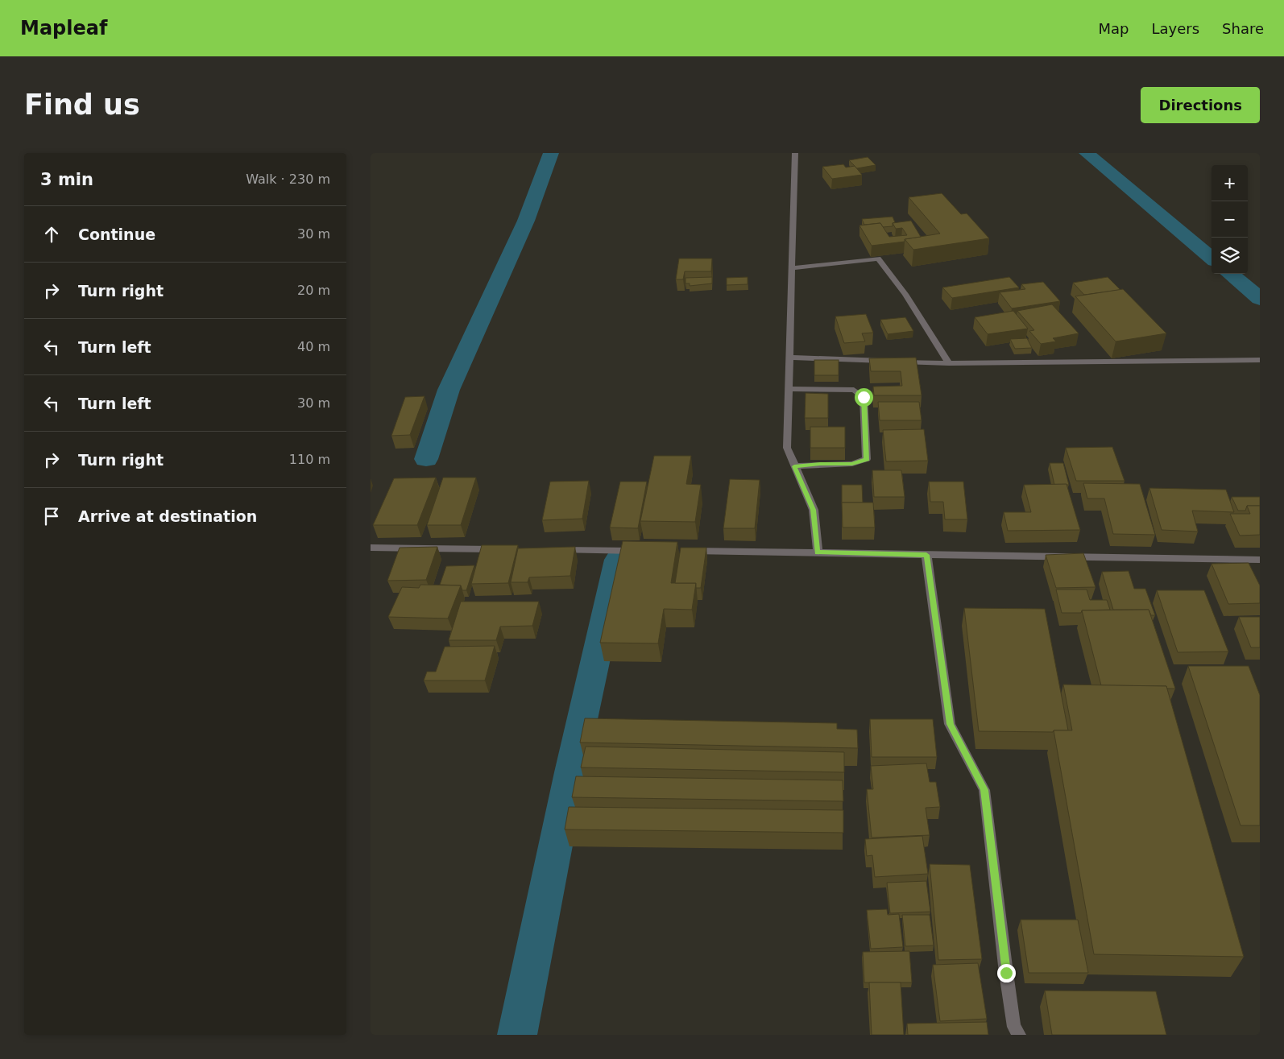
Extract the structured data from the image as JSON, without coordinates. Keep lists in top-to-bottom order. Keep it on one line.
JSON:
{"page":{"header":"Mapleaf","nav":["Map","Layers","Share"],"buttons":"Directions","title":"Find us","heading":["3 min","Walk · 230 m"],"map_buttons":["+","−"],"list":[["Continue","30 m"],["Turn right","20 m"],["Turn left","40 m"],["Turn left","30 m"],["Turn right","110 m"],"Arrive at destination"]}}
